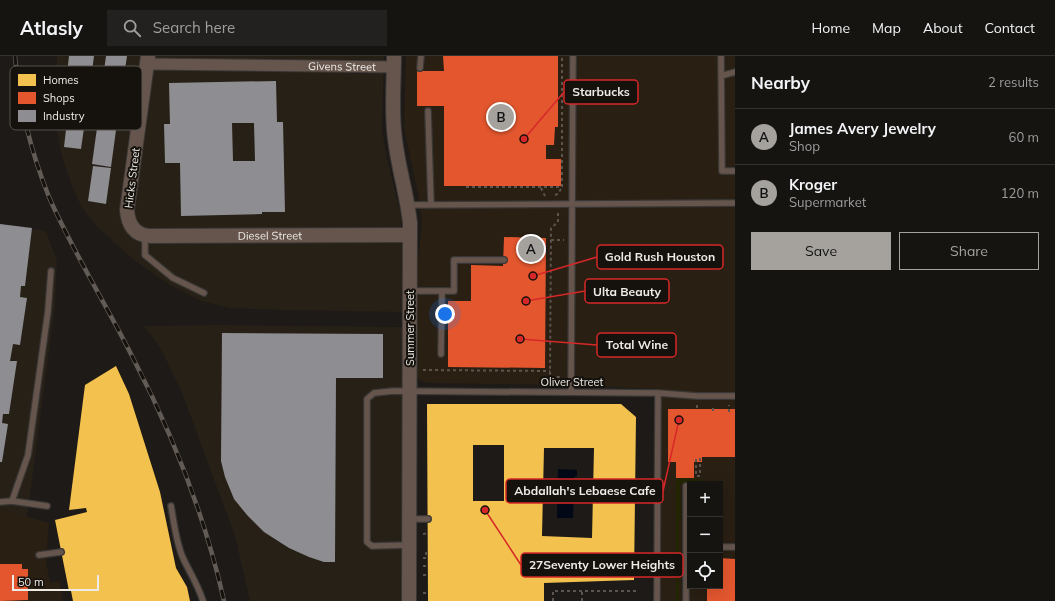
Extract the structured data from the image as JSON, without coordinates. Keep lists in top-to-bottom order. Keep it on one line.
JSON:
{"streets":{"street":["Givens Street","Hicks Street","Diesel Street","Summer Street"],"lane":["Oliver Street"]},"crossings":[["Givens Street","Hicks Street"],["Givens Street","Summer Street"],["Hicks Street","Diesel Street"],["Diesel Street","Summer Street"],["Summer Street","Oliver Street"]],"places":["Starbucks","Gold Rush Houston","Ulta Beauty","Total Wine","Abdallah's Lebaese Cafe","27Seventy Lower Heights"],"legend":["Homes","Shops","Industry"],"scale_bar":"50 m","page":{"header":"Atlasly","search":"Search here","nav":["Home","Map","About","Contact"],"heading":["Nearby","2 results"],"pins":["B","A"],"list":[{"mark":"A","name":"James Avery Jewelry","note":"Shop","value":"60 m"},{"mark":"B","name":"Kroger","note":"Supermarket","value":"120 m"}],"buttons":["Save","Share"],"map_buttons":["+","−"],"scale":"50 m"}}
